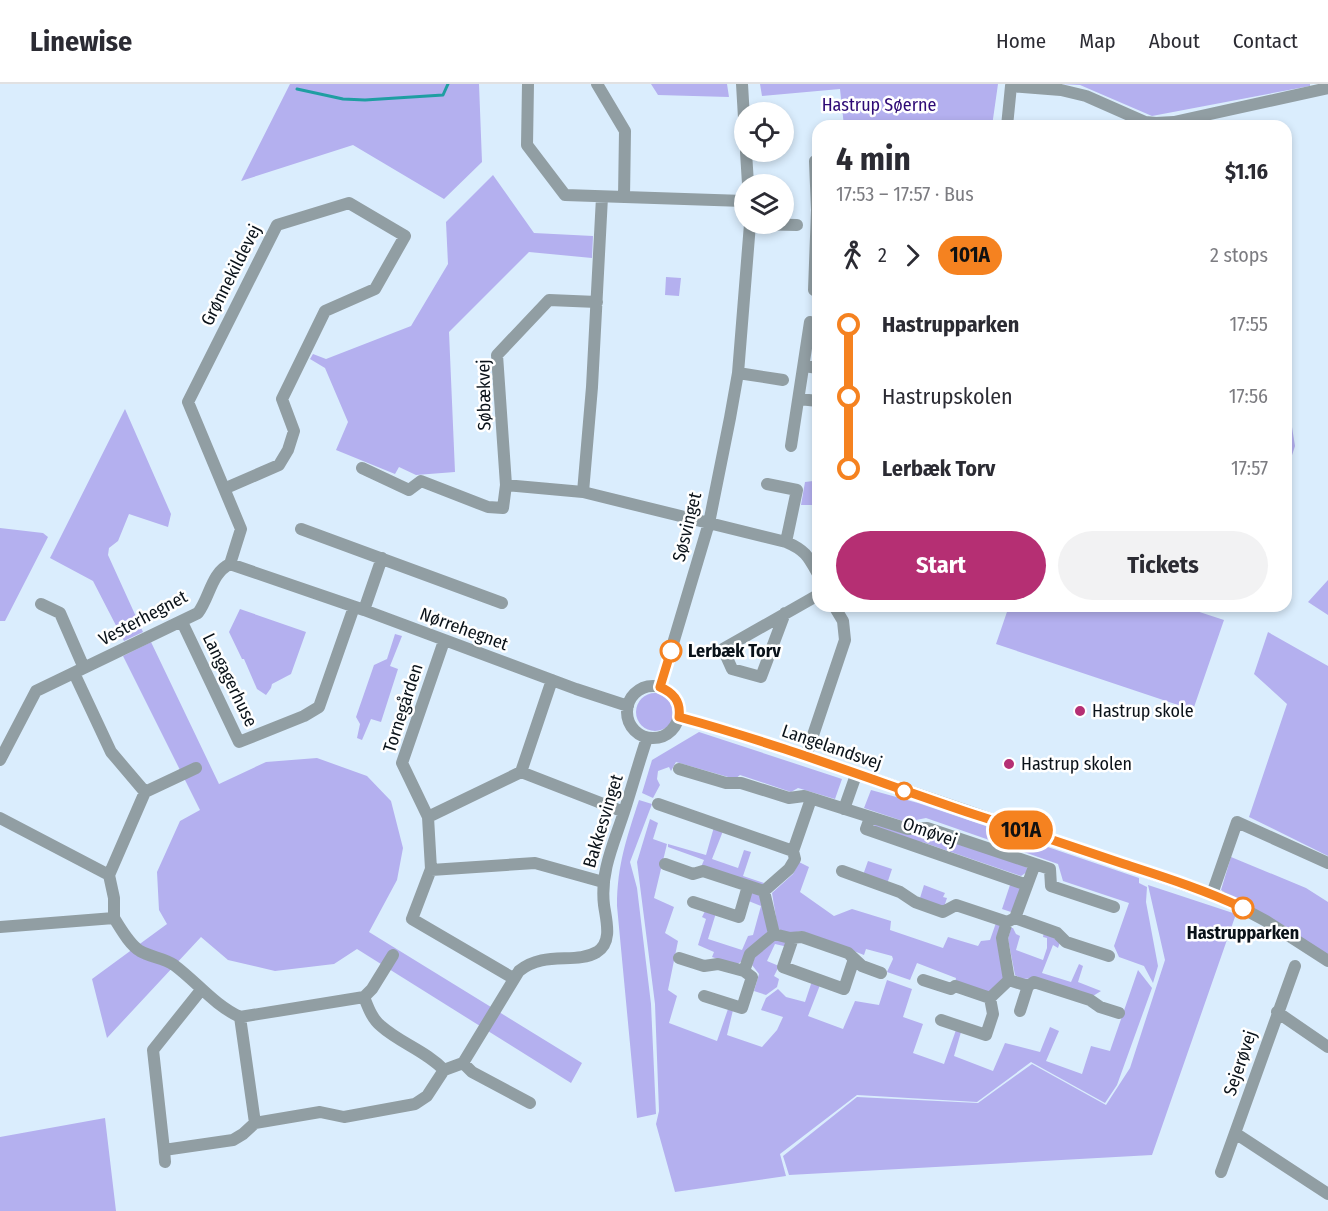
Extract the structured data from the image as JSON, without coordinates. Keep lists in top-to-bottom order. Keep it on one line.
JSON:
{"streets":{"street":["Grønnekildevej","Søbækvej","Søsvinget","Vesterhegnet","Nørrehegnet","Langagerhuse","Tornegården","Langelandsvej","Bakkesvinget","Omøvej","Sejerøvej"]},"crossings":[["Grønnekildevej","Vesterhegnet"],["Grønnekildevej","Nørrehegnet"],["Søsvinget","Nørrehegnet"],["Søsvinget","Langelandsvej"],["Søsvinget","Bakkesvinget"],["Vesterhegnet","Nørrehegnet"],["Vesterhegnet","Langagerhuse"],["Nørrehegnet","Langagerhuse"],["Nørrehegnet","Tornegården"],["Nørrehegnet","Langelandsvej"],["Nørrehegnet","Bakkesvinget"],["Tornegården","Bakkesvinget"],["Langelandsvej","Bakkesvinget"]],"parks":["Hastrup Søerne"],"places":["Lerbæk Torv","Hastrup skole","Hastrup skolen","Hastrupparken"],"lines":["bus line 101A"],"page":{"header":"Linewise","nav":["Home","Map","About","Contact"],"on_map":"101A","heading":["4 min","17:53 – 17:57 · Bus","$1.16"],"legs":["2","101A","2 stops"],"list":[{"name":"Hastrupparken","value":"17:55"},{"name":"Hastrupskolen","value":"17:56"},{"name":"Lerbæk Torv","value":"17:57"}],"buttons":["Start","Tickets"]}}
